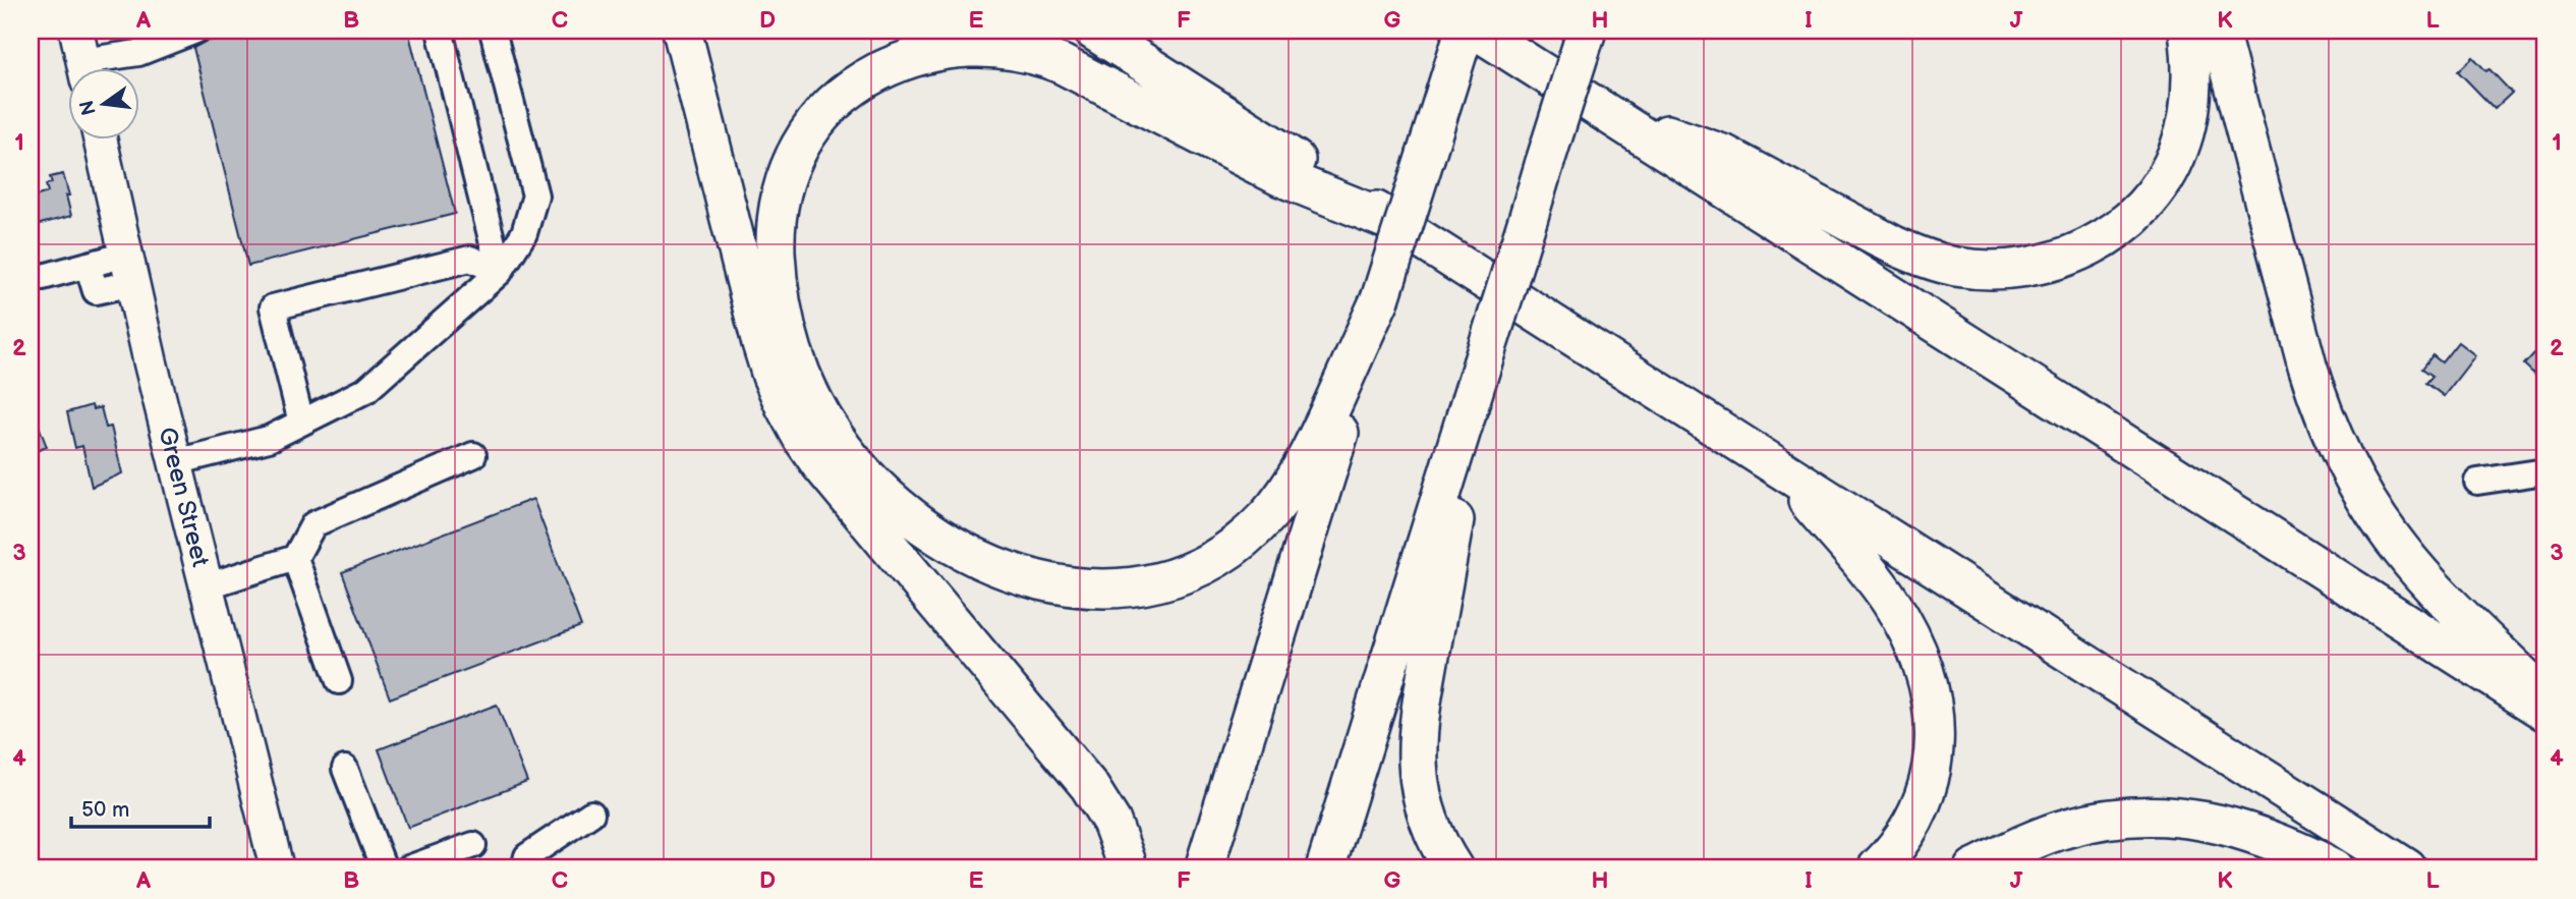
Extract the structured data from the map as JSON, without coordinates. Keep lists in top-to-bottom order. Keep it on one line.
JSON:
{"streets":{"main road":["Green Street"]},"scale_bar":"50 m","north":"left","grid":{"columns":["A","B","C","D","E","F","G","H","I","J","K","L"],"rows":["1","2","3","4"]}}
